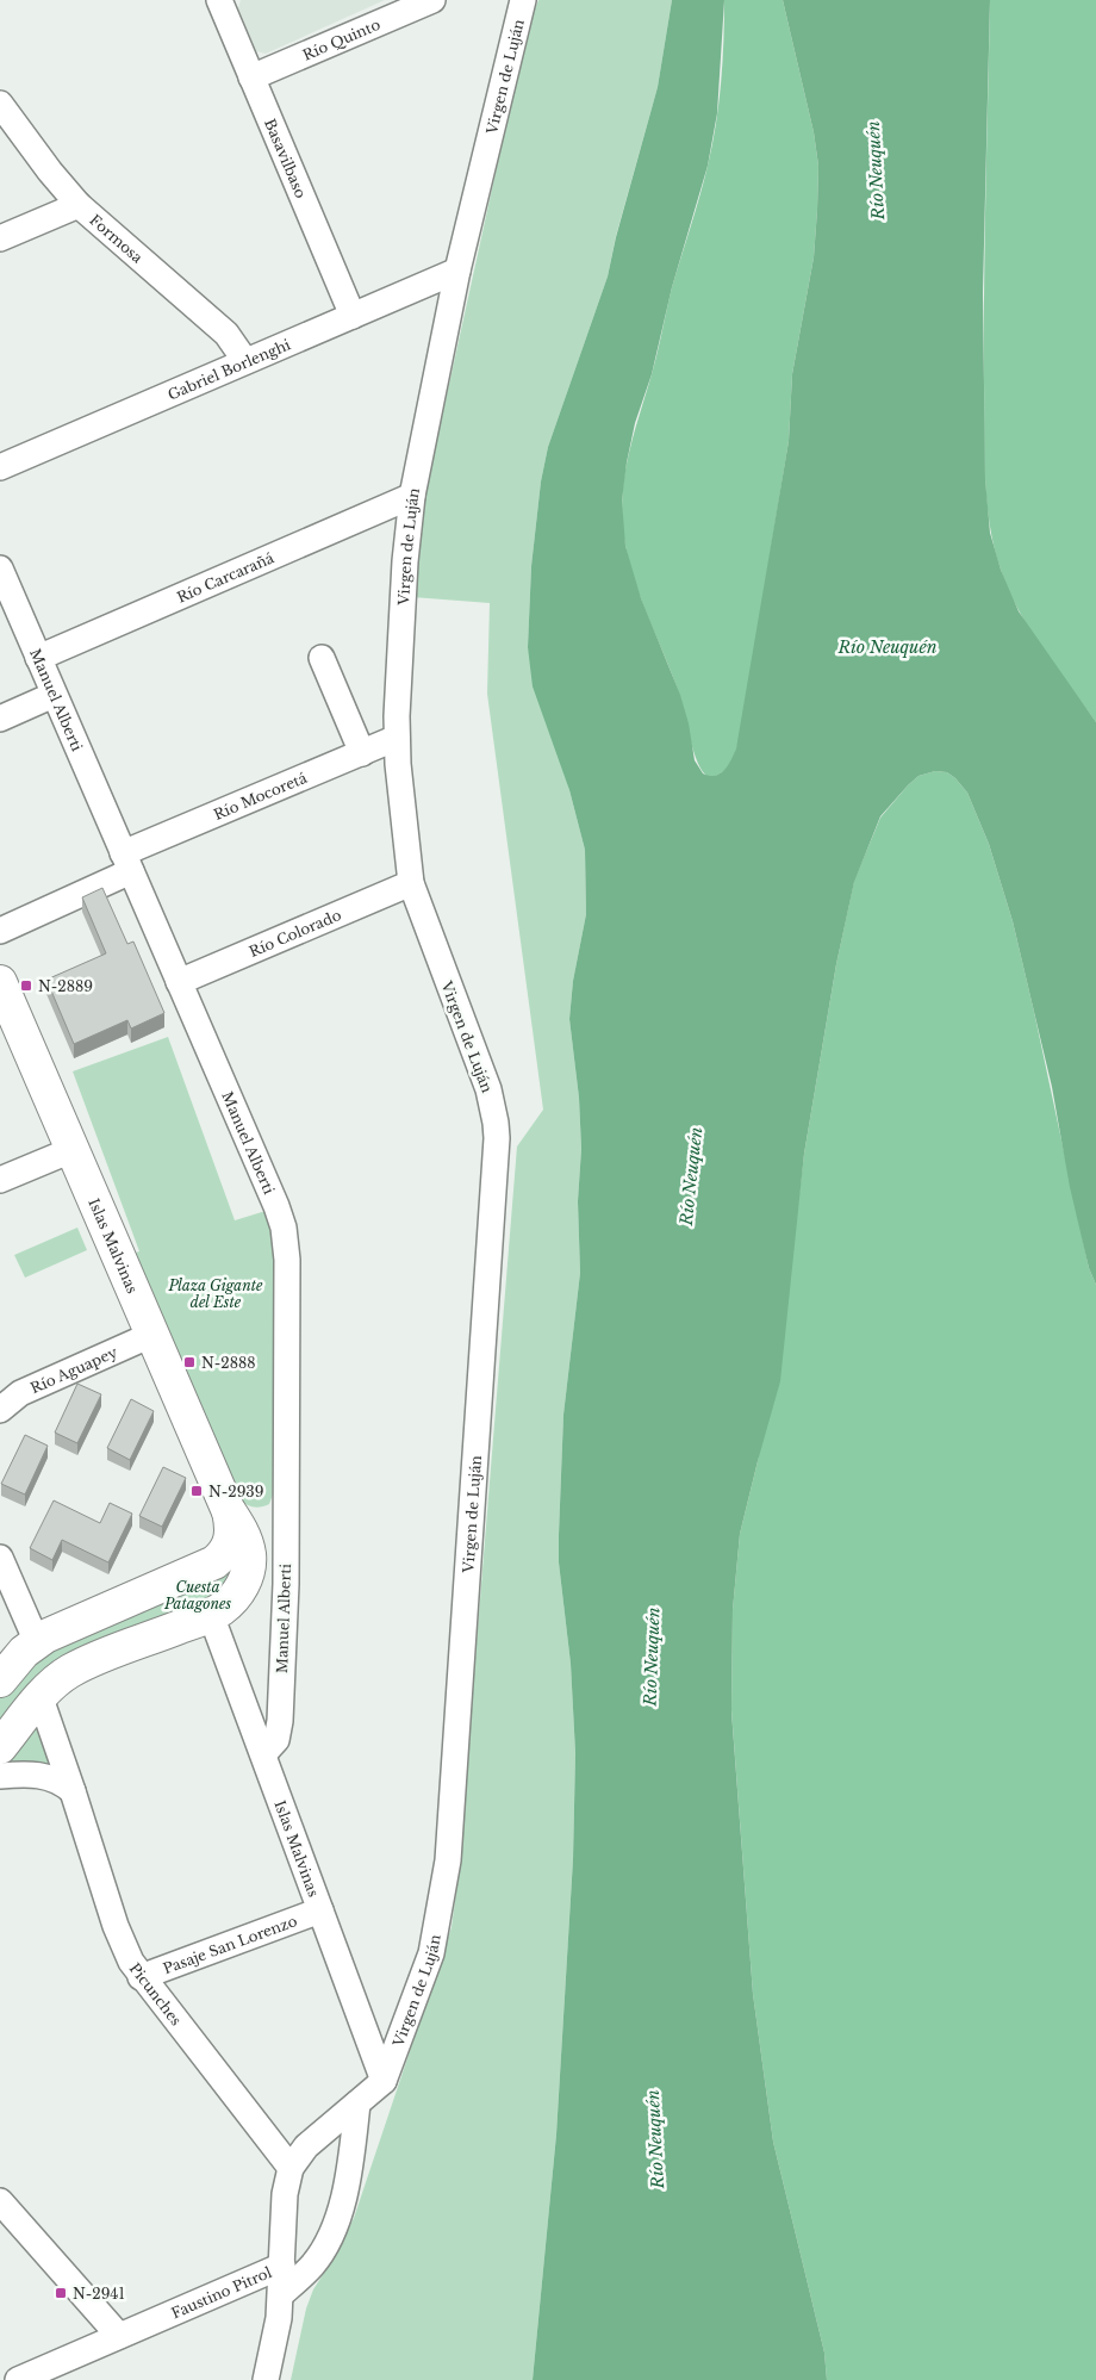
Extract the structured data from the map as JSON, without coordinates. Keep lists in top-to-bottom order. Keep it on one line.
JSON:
{"streets":{"main road":["Islas Malvinas"],"street":["Río Quinto","Virgen de Luján","Basavilbaso","Formosa","Gabriel Borlenghi","Río Carcarañá","Manuel Alberti","Río Mocoretá","Río Colorado","Río Aguapey","Pasaje San Lorenzo","Picunches","Faustino Pitrol"]},"crossings":[["Río Quinto","Basavilbaso"],["Virgen de Luján","Gabriel Borlenghi"],["Virgen de Luján","Río Carcarañá"],["Virgen de Luján","Río Mocoretá"],["Virgen de Luján","Río Colorado"],["Virgen de Luján","Islas Malvinas"],["Virgen de Luján","Faustino Pitrol"],["Basavilbaso","Gabriel Borlenghi"],["Formosa","Gabriel Borlenghi"],["Río Carcarañá","Manuel Alberti"],["Manuel Alberti","Río Mocoretá"],["Manuel Alberti","Río Colorado"],["Manuel Alberti","Islas Malvinas"],["Islas Malvinas","Río Aguapey"],["Islas Malvinas","Pasaje San Lorenzo"],["Islas Malvinas","Faustino Pitrol"],["Pasaje San Lorenzo","Picunches"],["Picunches","Faustino Pitrol"]],"water":["Río Neuquén"],"parks":["Plaza Gigante del Este","Cuesta Patagones"],"places":{"transit":["N-2889","N-2888","N-2939","N-2941"]}}
